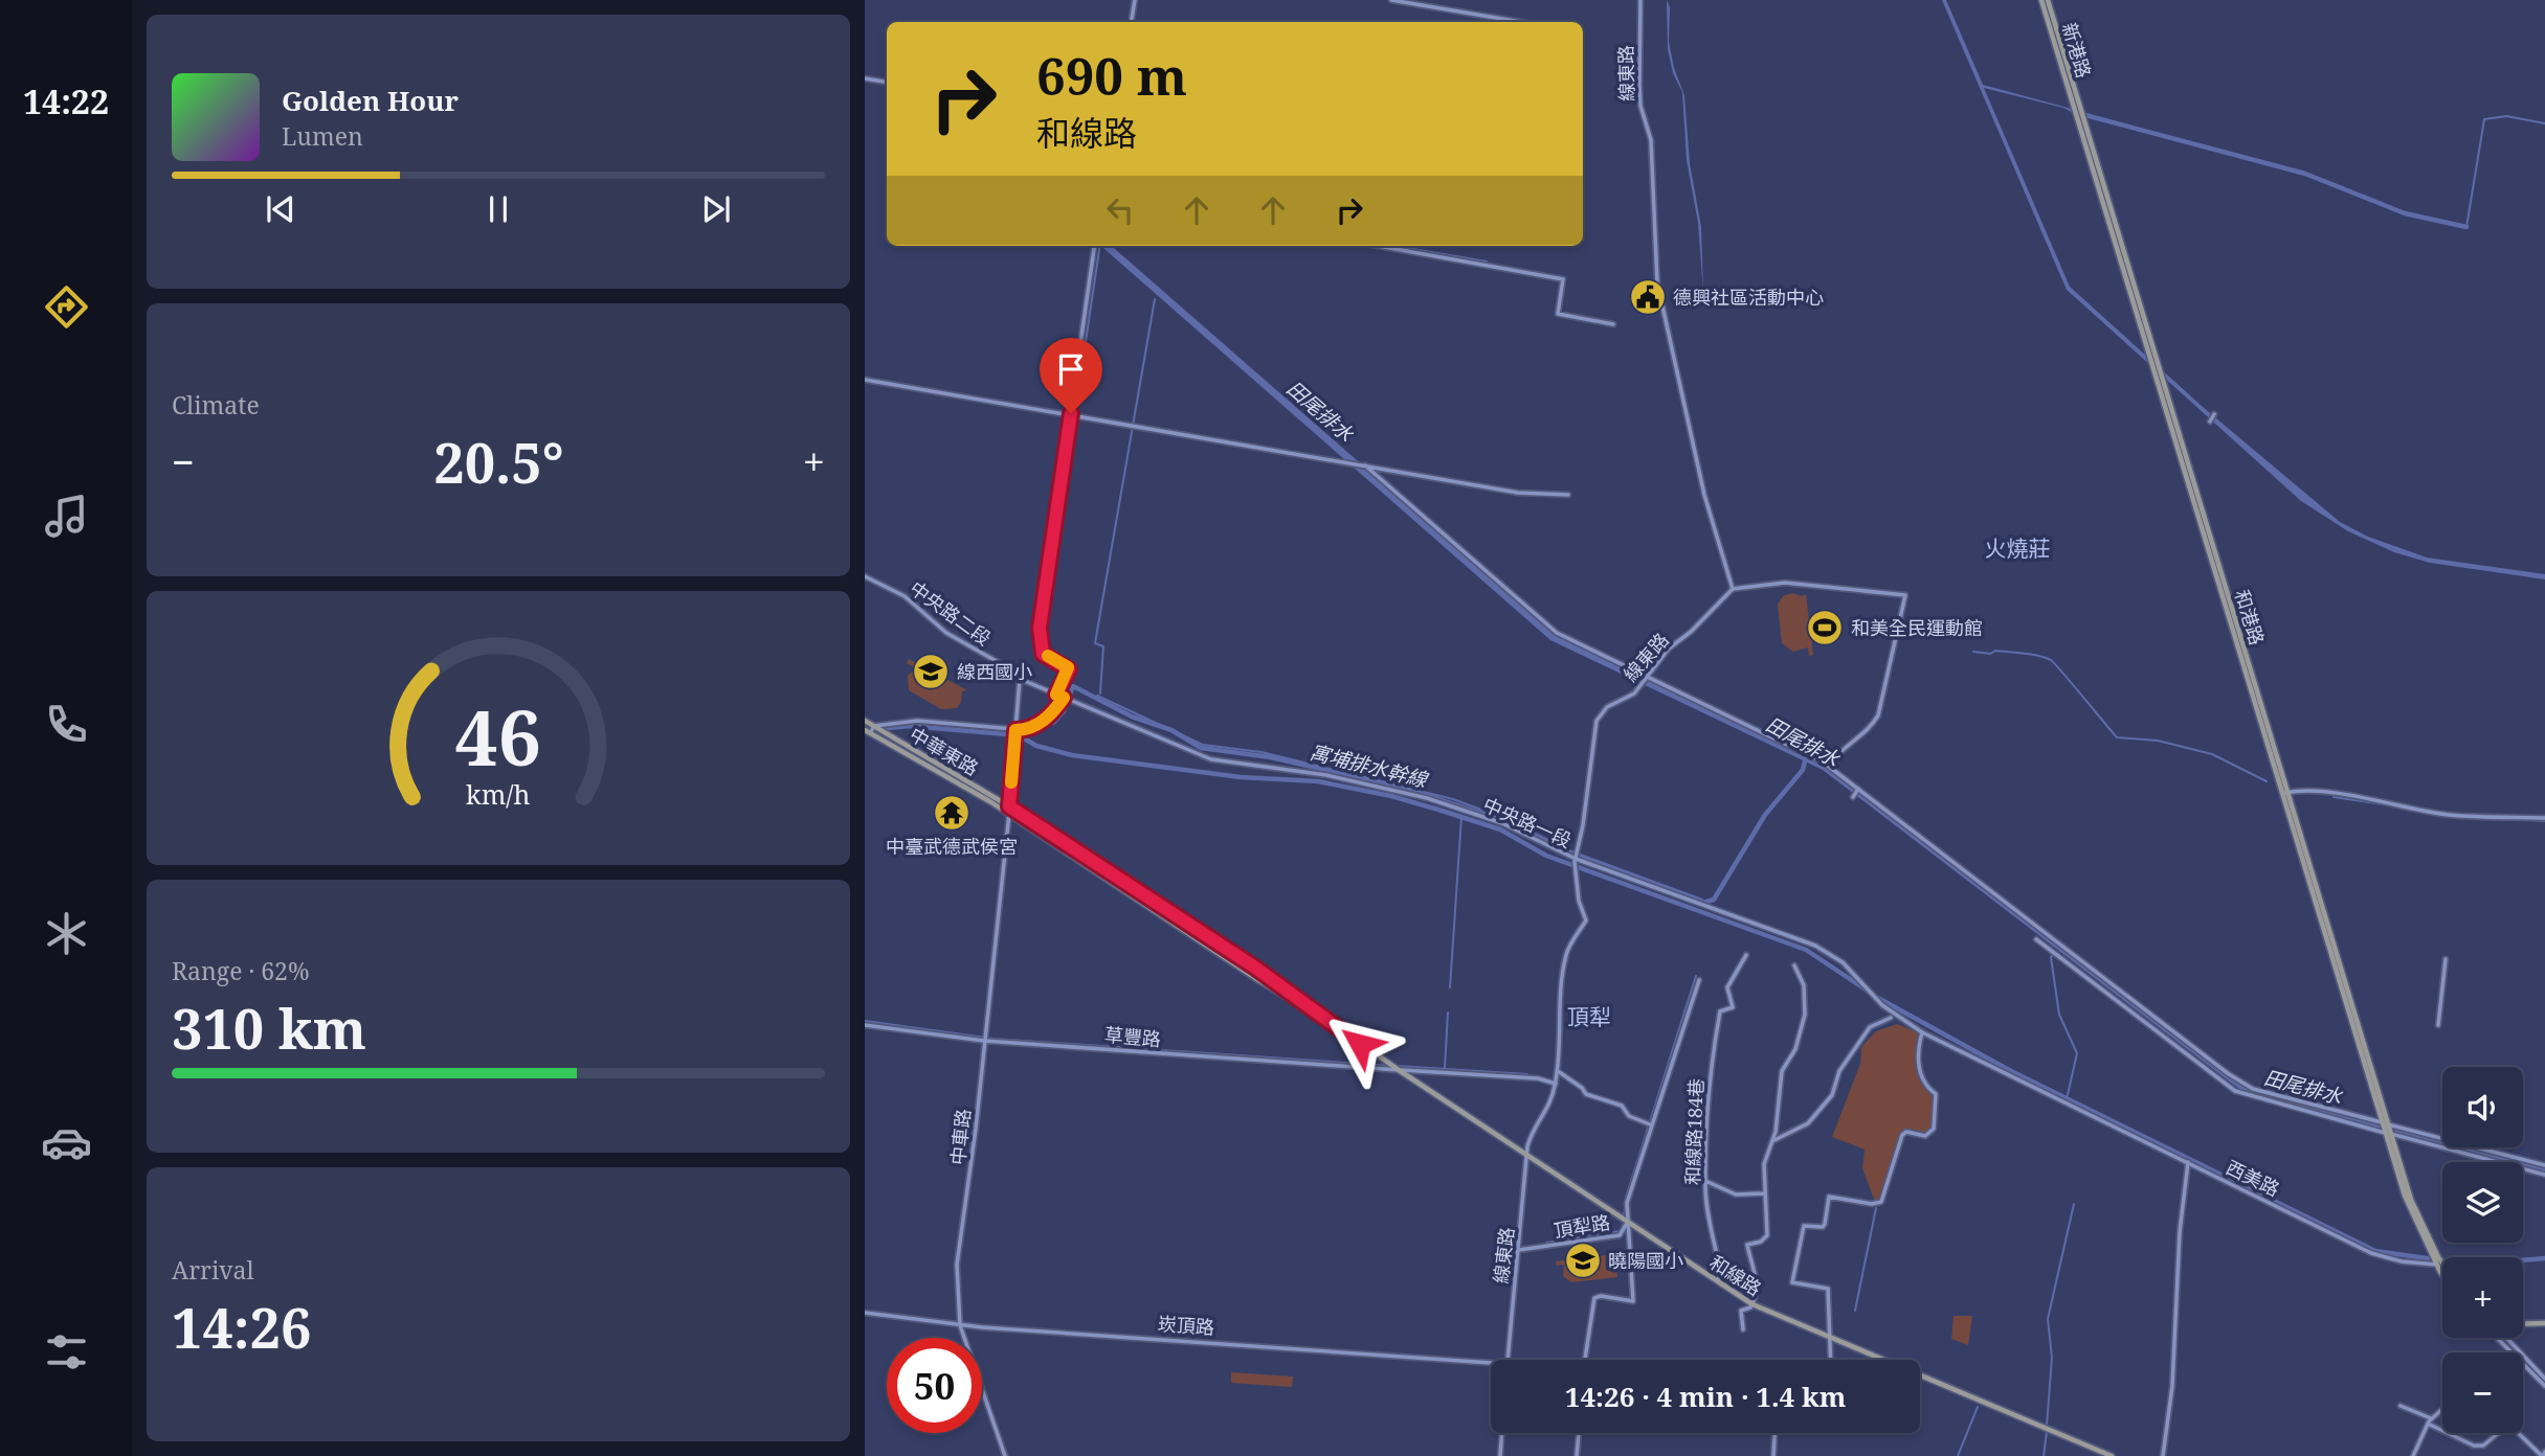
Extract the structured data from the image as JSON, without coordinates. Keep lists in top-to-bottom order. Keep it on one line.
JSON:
{"streets":{"main road":["新港路","和港路","中華東路","和線路"],"street":["線東路","中央路二段","中央路一段","草豐路","和線路184巷","中車路","西美路","頂犁路","崁頂路"]},"crossings":[["新港路","和港路"],["線東路","中央路一段"],["線東路","草豐路"],["線東路","頂犁路"],["線東路","和線路"],["中央路二段","中央路一段"],["和港路","西美路"],["中華東路","中車路"],["中華東路","和線路"],["中央路一段","西美路"],["草豐路","中車路"],["草豐路","和線路"],["和線路184巷","和線路"],["中車路","和線路"],["中車路","崁頂路"],["頂犁路","和線路"]],"districts":["火燒莊","頂犁"],"water":["田尾排水","寓埔排水幹線"],"places":{"public building":["德興社區活動中心"],"sports":["和美全民運動館"],"school or university":["線西國小","曉陽國小"],"temple":["中臺武德武侯宮"]},"page":{"tabs":"14:22","turn":["690 m","和線路"],"song":["Golden Hour","Lumen"],"tile":["Climate",["Range · 62%","310 km"],["Arrival","14:26"]],"heat":["−","20.5°","+"],"map_buttons":["+","−"],"limit":"50","trip":"14:26 · 4 min · 1.4 km","gauge":["46","km/h"]}}
